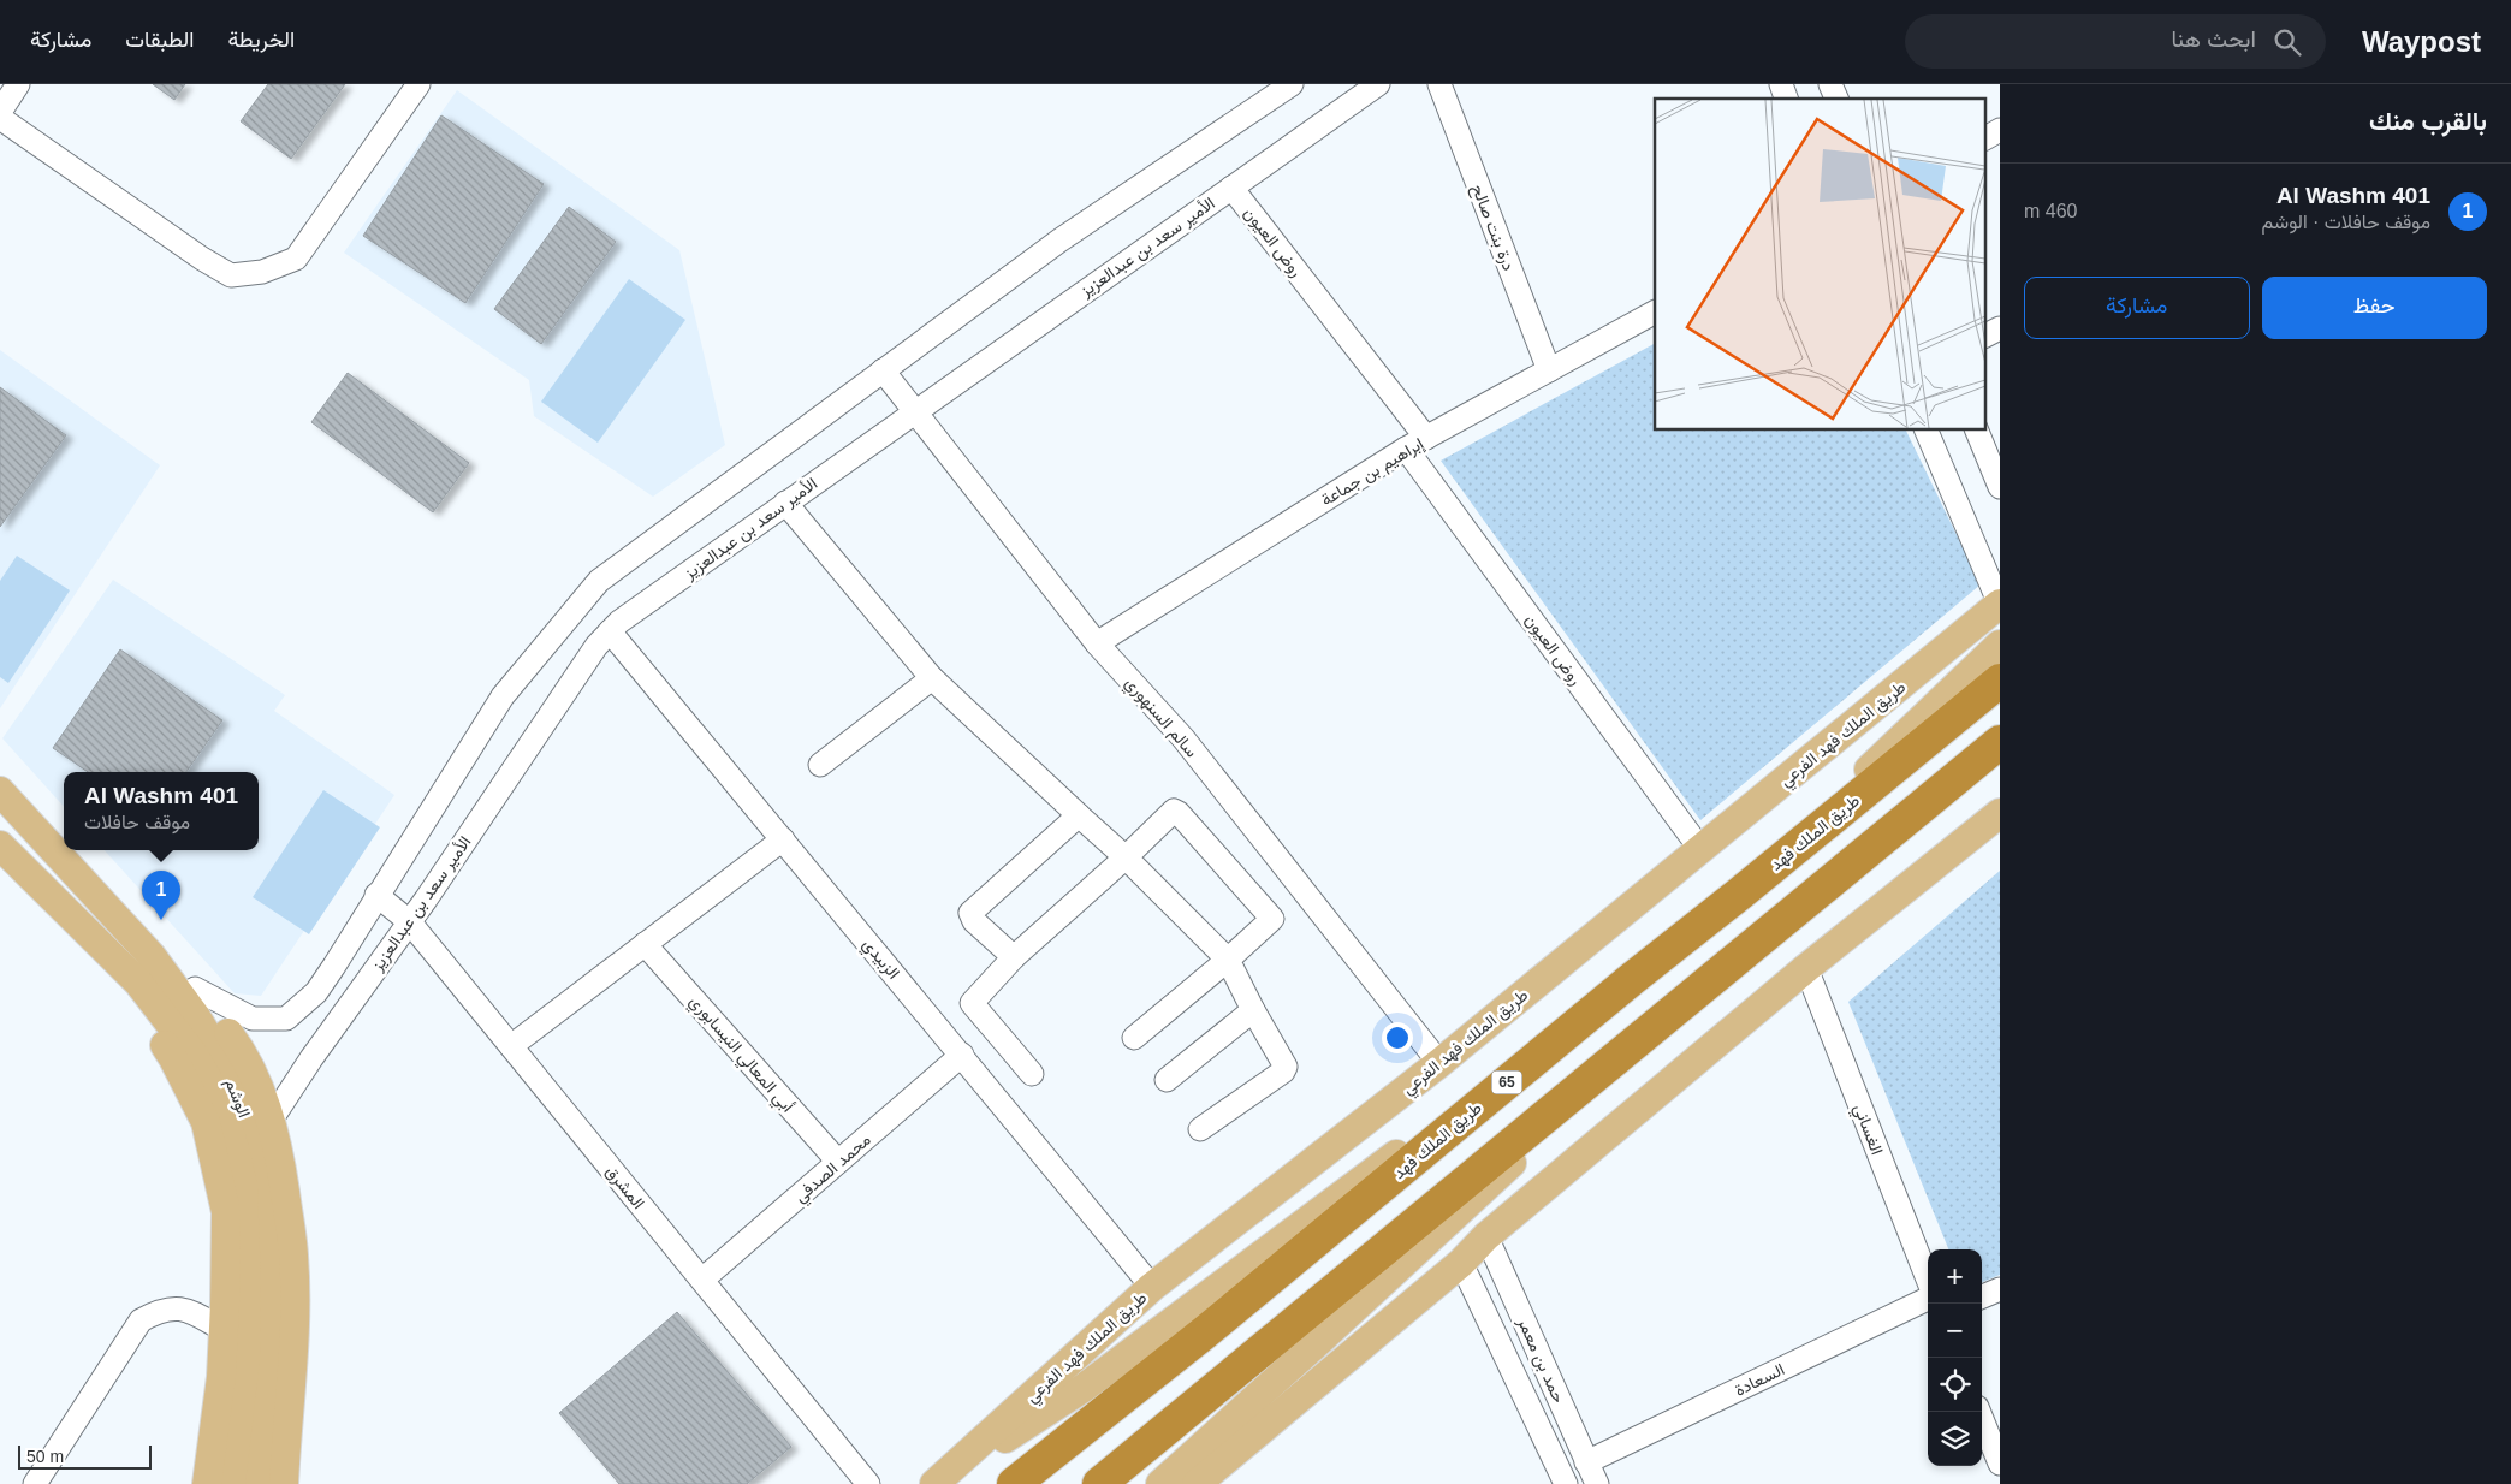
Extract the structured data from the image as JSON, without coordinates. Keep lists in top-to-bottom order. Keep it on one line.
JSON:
{"streets":{"highway":["طريق الملك فهد","65"],"main road":["طريق الملك فهد الفرعي","الوشم"],"street":["درة بنت صالح","روض العيون","الأمير سعد بن عبدالعزيز","إبراهيم بن جماعة","سالم السنهوري","الزبيدي","أبي المعالي النيسابوري","الغساني","محمد الصدفي","المشرق","حمد بن معمر","السعادة"]},"crossings":[["درة بنت صالح","إبراهيم بن جماعة"],["روض العيون","الأمير سعد بن عبدالعزيز"],["روض العيون","إبراهيم بن جماعة"],["روض العيون","طريق الملك فهد الفرعي"],["الأمير سعد بن عبدالعزيز","سالم السنهوري"],["الأمير سعد بن عبدالعزيز","الزبيدي"],["الأمير سعد بن عبدالعزيز","المشرق"],["إبراهيم بن جماعة","سالم السنهوري"],["سالم السنهوري","طريق الملك فهد الفرعي"],["طريق الملك فهد الفرعي","الزبيدي"],["الزبيدي","محمد الصدفي"],["أبي المعالي النيسابوري","محمد الصدفي"],["محمد الصدفي","المشرق"],["حمد بن معمر","السعادة"]],"scale_bar":"50 m","page":{"header":"Waypost","search":"ابحث هنا","nav":["الخريطة","الطبقات","مشاركة"],"heading":"بالقرب منك","list":[{"mark":"1","name":"Al Washm 401","note":"موقف حافلات · الوشم","value":"460 m"}],"buttons":["حفظ","مشاركة"],"popup":["Al Washm 401","موقف حافلات"],"pins":"1","map_buttons":["+","−"],"scale":"50 m"}}
